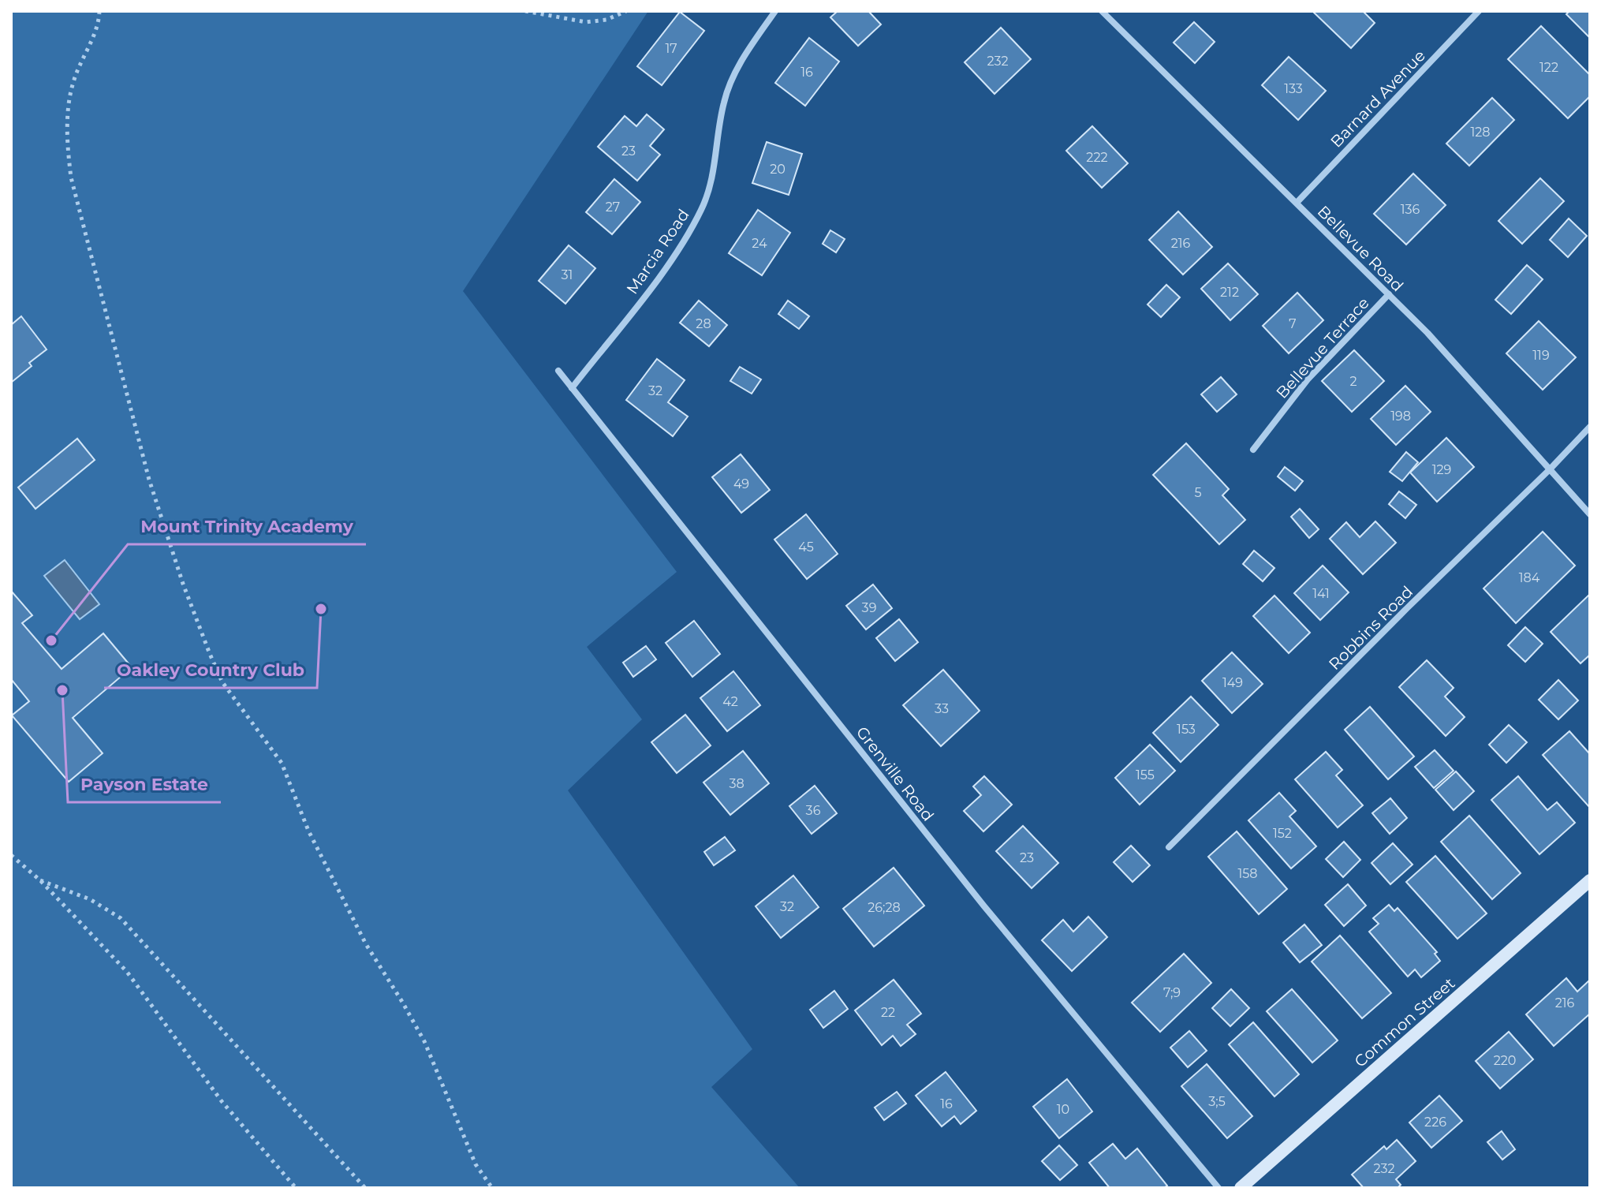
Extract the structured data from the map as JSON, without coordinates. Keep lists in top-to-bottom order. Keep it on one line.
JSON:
{"streets":{"main road":["Common Street"],"street":["Barnard Avenue","Bellevue Road","Marcia Road","Bellevue Terrace","Robbins Road","Grenville Road"]},"crossings":[["Barnard Avenue","Bellevue Road"],["Bellevue Road","Bellevue Terrace"],["Bellevue Road","Robbins Road"],["Marcia Road","Grenville Road"]],"places":["Oakley Country Club","Mount Trinity Academy","Payson Estate"],"house_numbers":["17","232","122","16","133","128","23","222","20","27","136","24","216","31","212","28","7","119","2","32","198","129","49","5","45","184","141","39","149","42","33","153","155","38","36","152","23","158","32","26;28","7;9","216","22","220","3;5","16","10","226","232"]}
